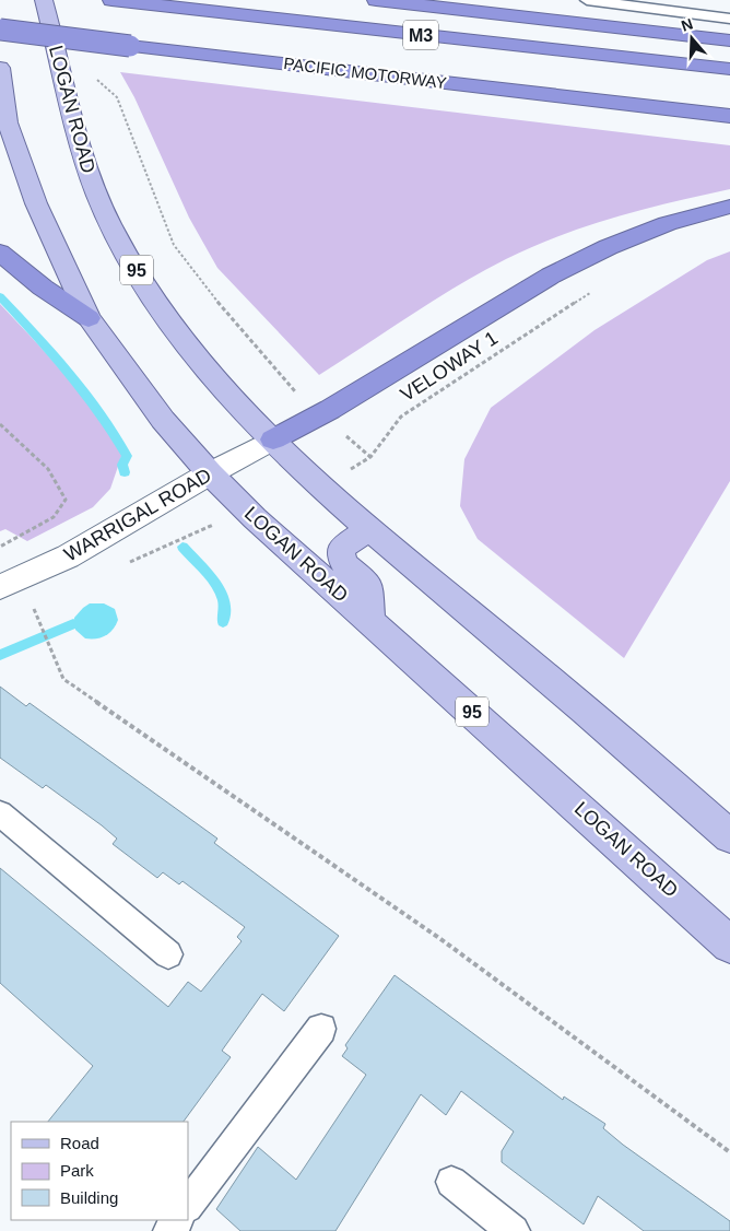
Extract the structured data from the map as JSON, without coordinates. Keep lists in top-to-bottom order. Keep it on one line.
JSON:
{"streets":{"highway":["M3","PACIFIC MOTORWAY"],"main road":["LOGAN ROAD","95"],"street":["WARRIGAL ROAD"],"path":["VELOWAY 1"]},"crossings":[["LOGAN ROAD","VELOWAY 1"],["LOGAN ROAD","WARRIGAL ROAD"]],"legend":["Road","Park","Building"],"north":"top"}
